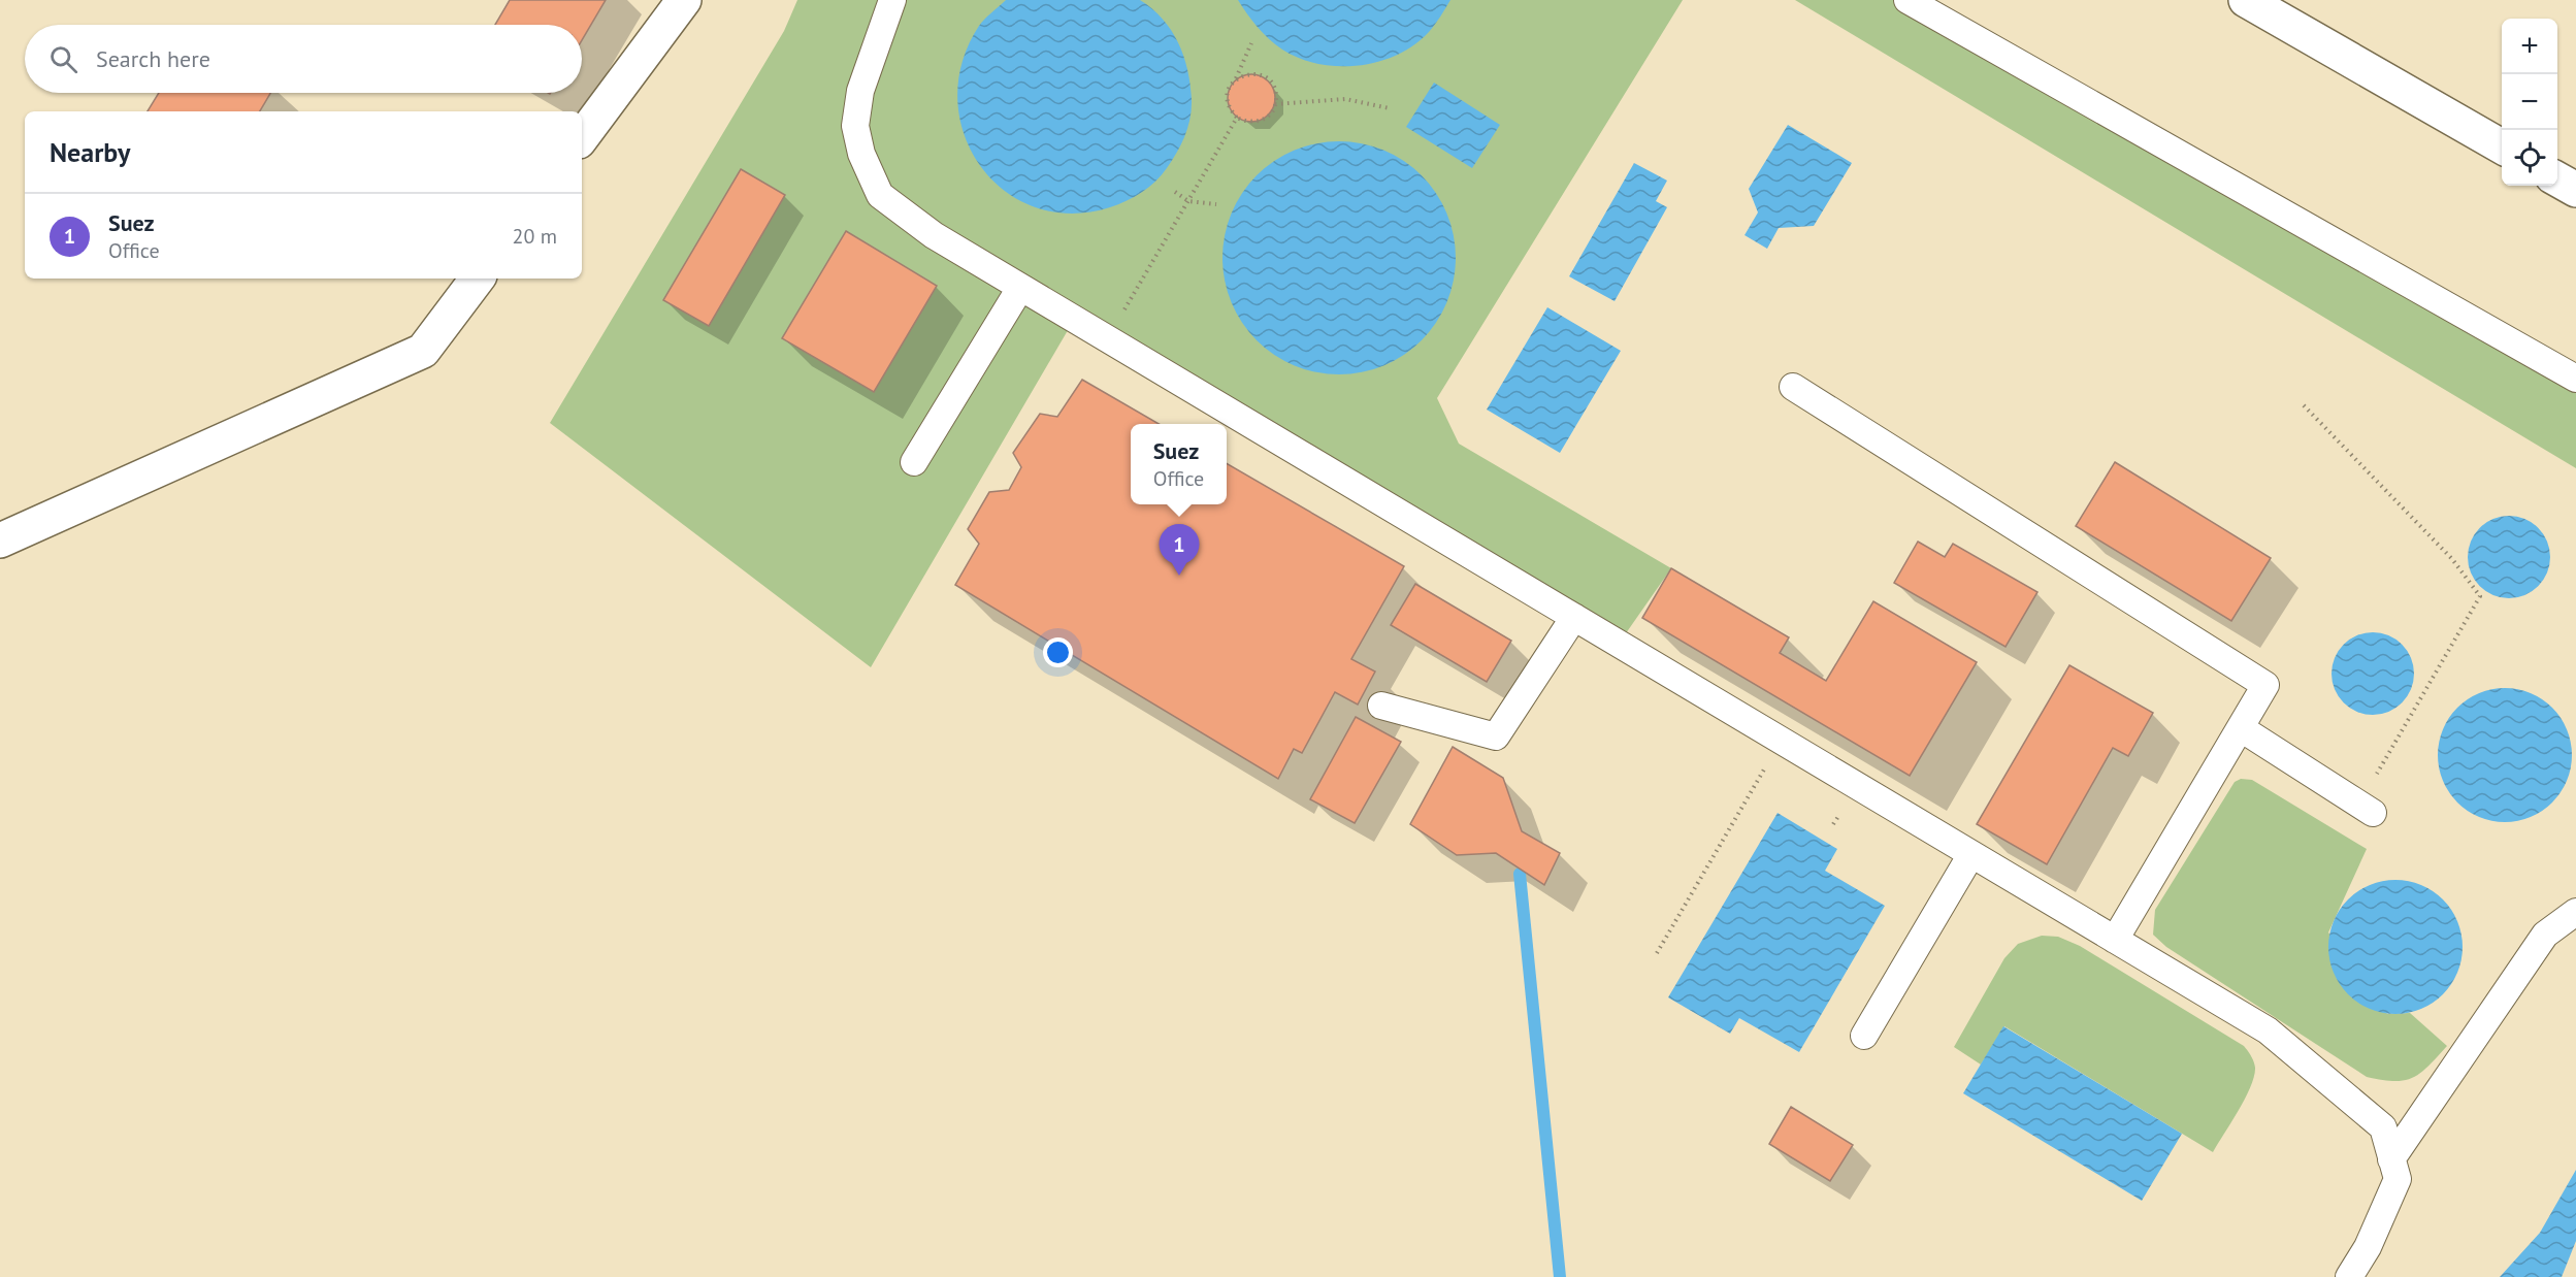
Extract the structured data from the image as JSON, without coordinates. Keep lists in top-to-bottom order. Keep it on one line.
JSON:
{"page":{"map_buttons":["+","−"],"search":"Search here","heading":"Nearby","list":[{"mark":"1","name":"Suez","note":"Office","value":"20 m"}],"popup":["Suez","Office"],"pins":"1"}}
